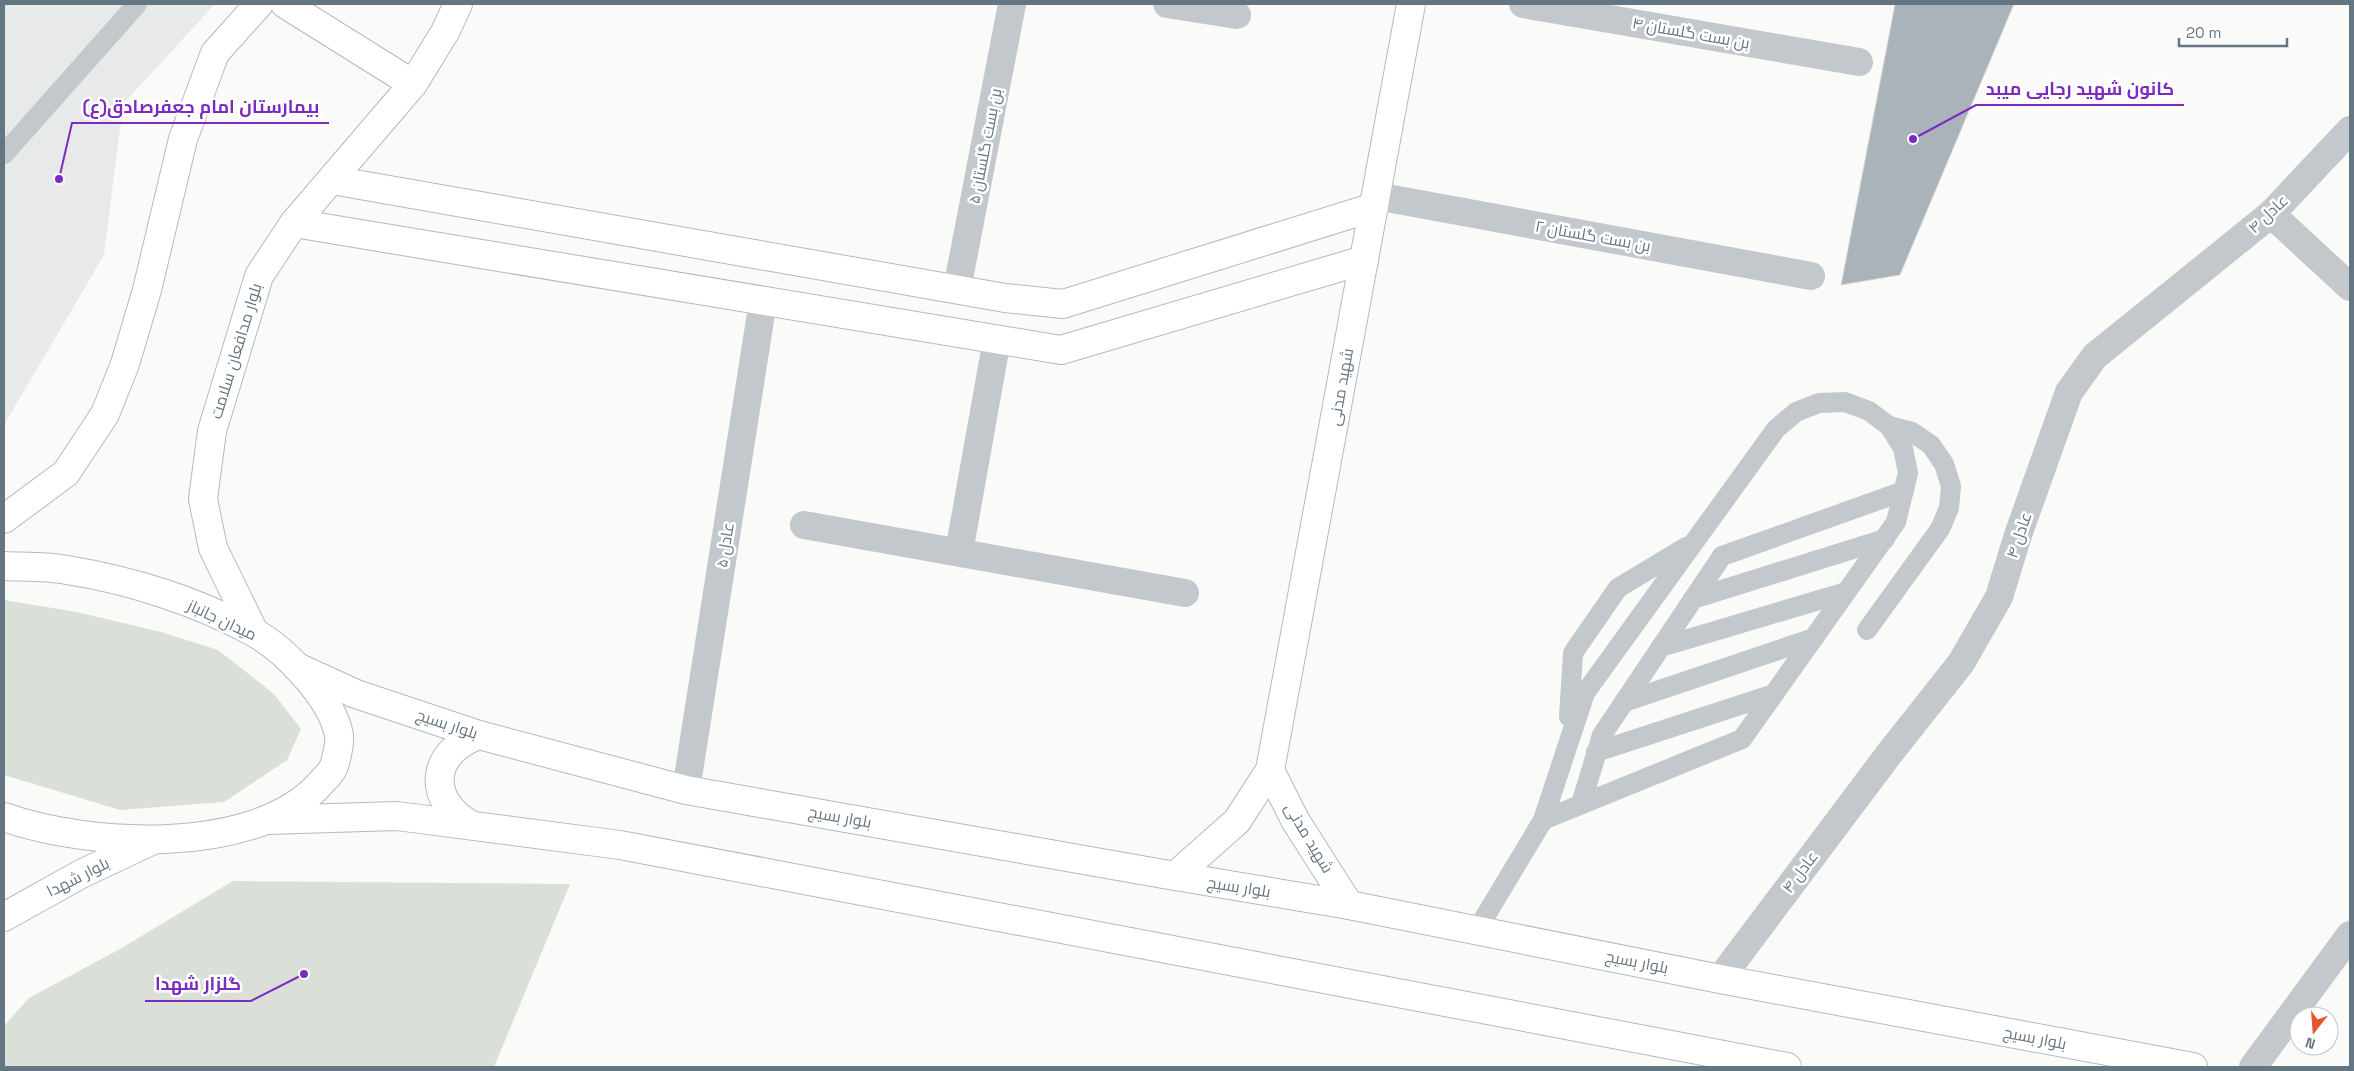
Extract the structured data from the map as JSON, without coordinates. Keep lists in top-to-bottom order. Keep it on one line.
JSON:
{"streets":{"street":["بن بست گلستان ۴","بن بست گلستان ۵","عادل ۴","بن بست گلستان ۲","بلوار مدافعان سلامت","شهید مدنی","عادل ۵","میدان جانباز","بلوار بسیج","بلوار شهدا"]},"crossings":[["عادل ۴","بلوار بسیج"],["بن بست گلستان ۲","شهید مدنی"],["بلوار مدافعان سلامت","میدان جانباز"],["شهید مدنی","بلوار بسیج"],["عادل ۵","بلوار بسیج"],["میدان جانباز","بلوار بسیج"],["میدان جانباز","بلوار شهدا"]],"places":["کانون شهید رجایی میبد","بیمارستان امام جعفرصادق(ع)","گلزار شهدا"],"scale_bar":"20 m","north":"bottom"}
